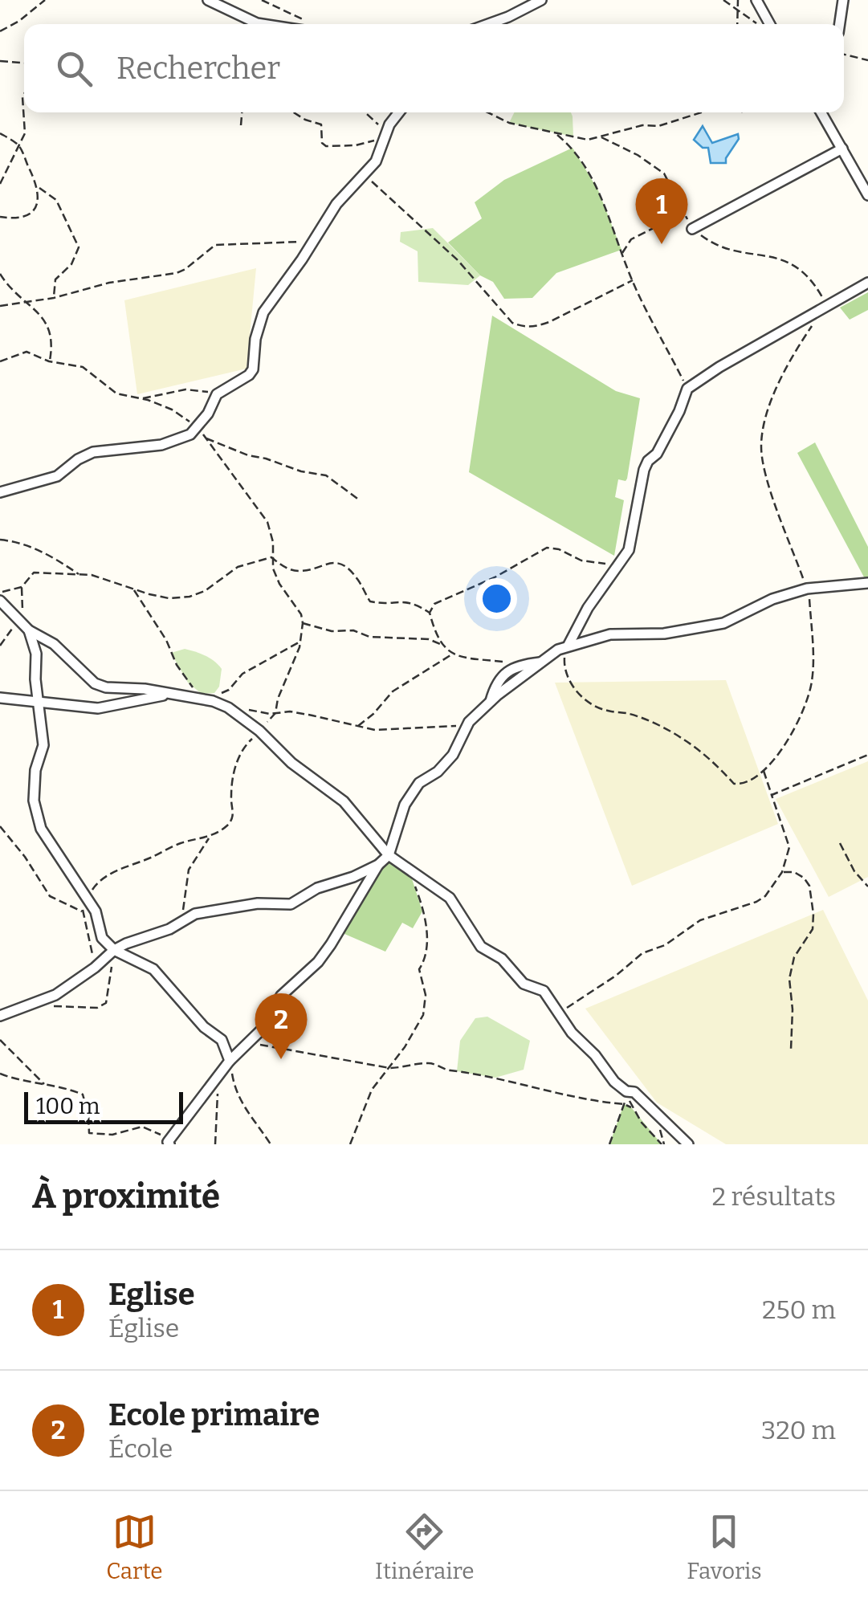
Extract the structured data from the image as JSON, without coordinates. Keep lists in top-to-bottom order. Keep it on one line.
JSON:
{"scale_bar":"100 m","page":{"search":"Rechercher","pins":["1","2"],"scale":"100 m","heading":["À proximité","2 résultats"],"list":[{"mark":"1","name":"Eglise","note":"Église","value":"250 m"},{"mark":"2","name":"Ecole primaire","note":"École","value":"320 m"}],"nav":["Carte","Itinéraire","Favoris"]}}
